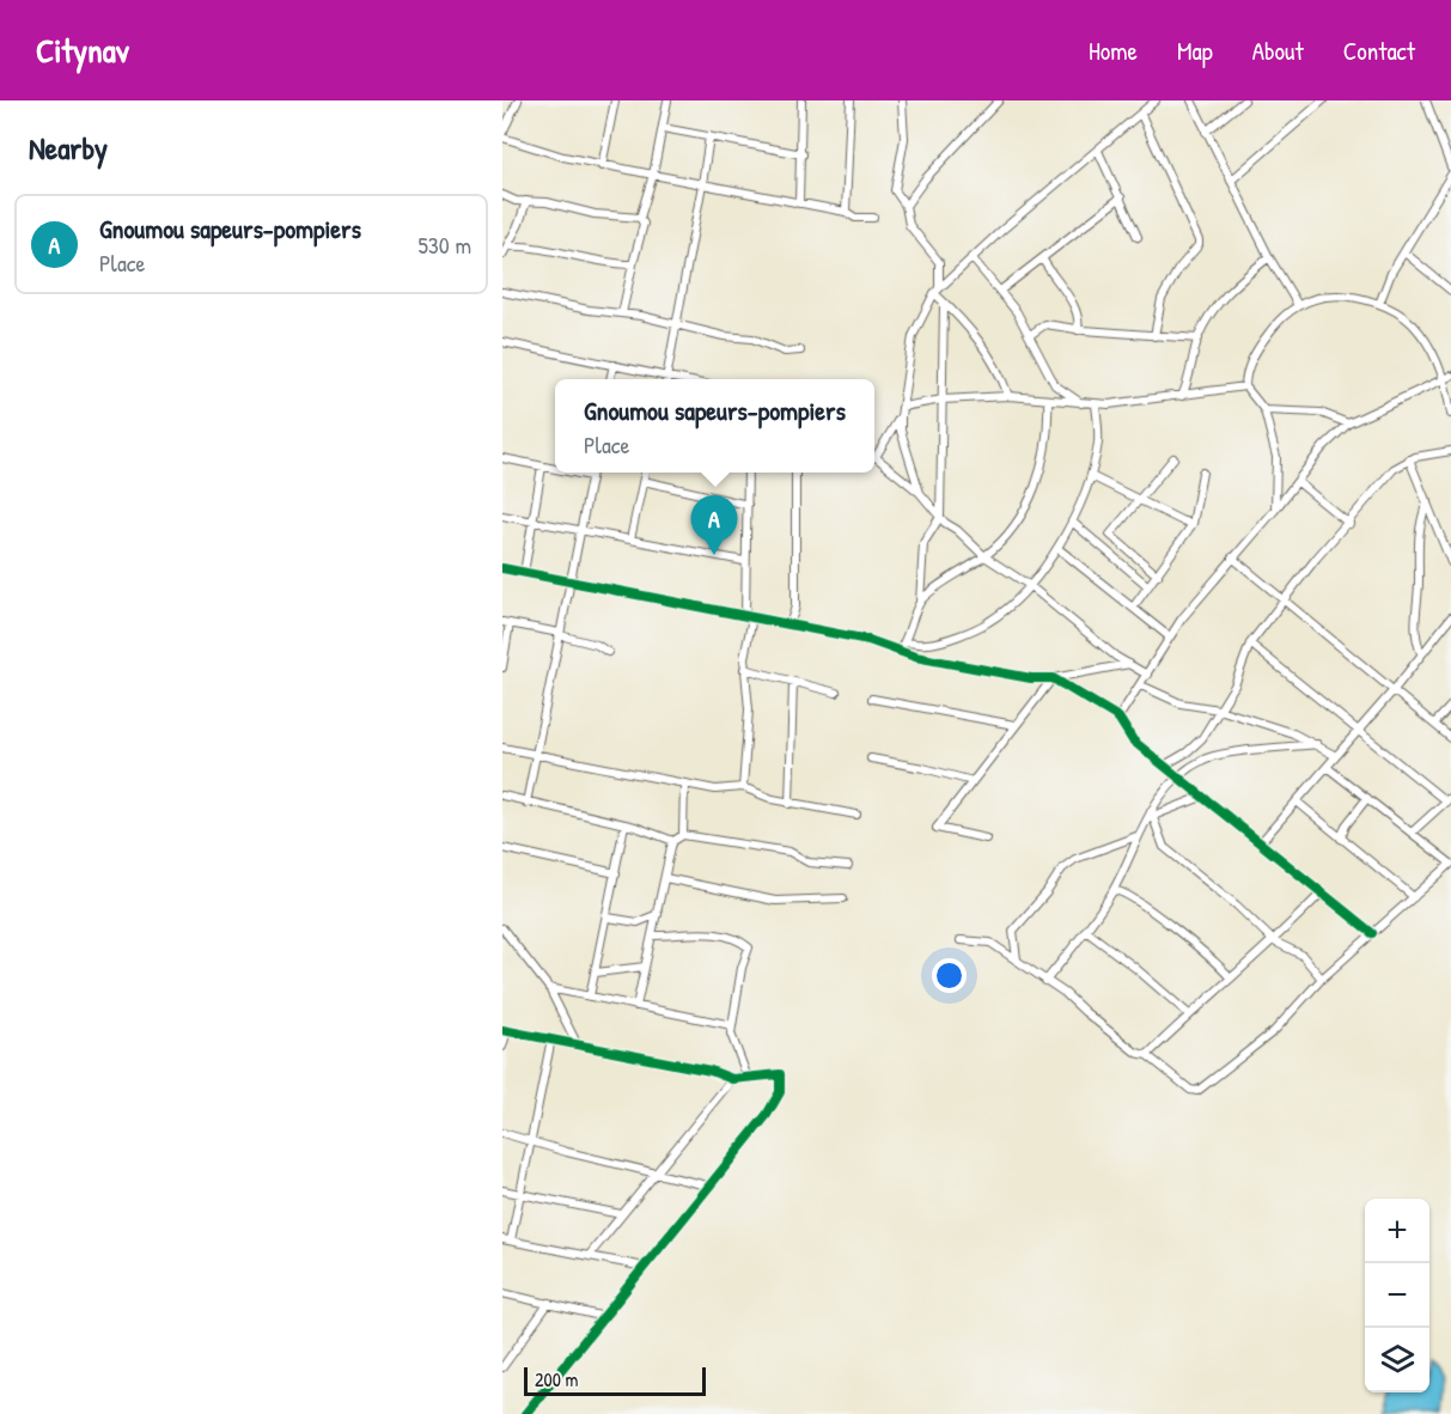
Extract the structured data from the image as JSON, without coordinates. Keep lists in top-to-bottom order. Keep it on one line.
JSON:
{"scale_bar":"200 m","page":{"header":"Citynav","nav":["Home","Map","About","Contact"],"heading":"Nearby","list":[{"mark":"A","name":"Gnoumou sapeurs-pompiers","note":"Place","value":"530 m"}],"popup":["Gnoumou sapeurs-pompiers","Place"],"pins":"A","map_buttons":["+","−"],"scale":"200 m"}}
